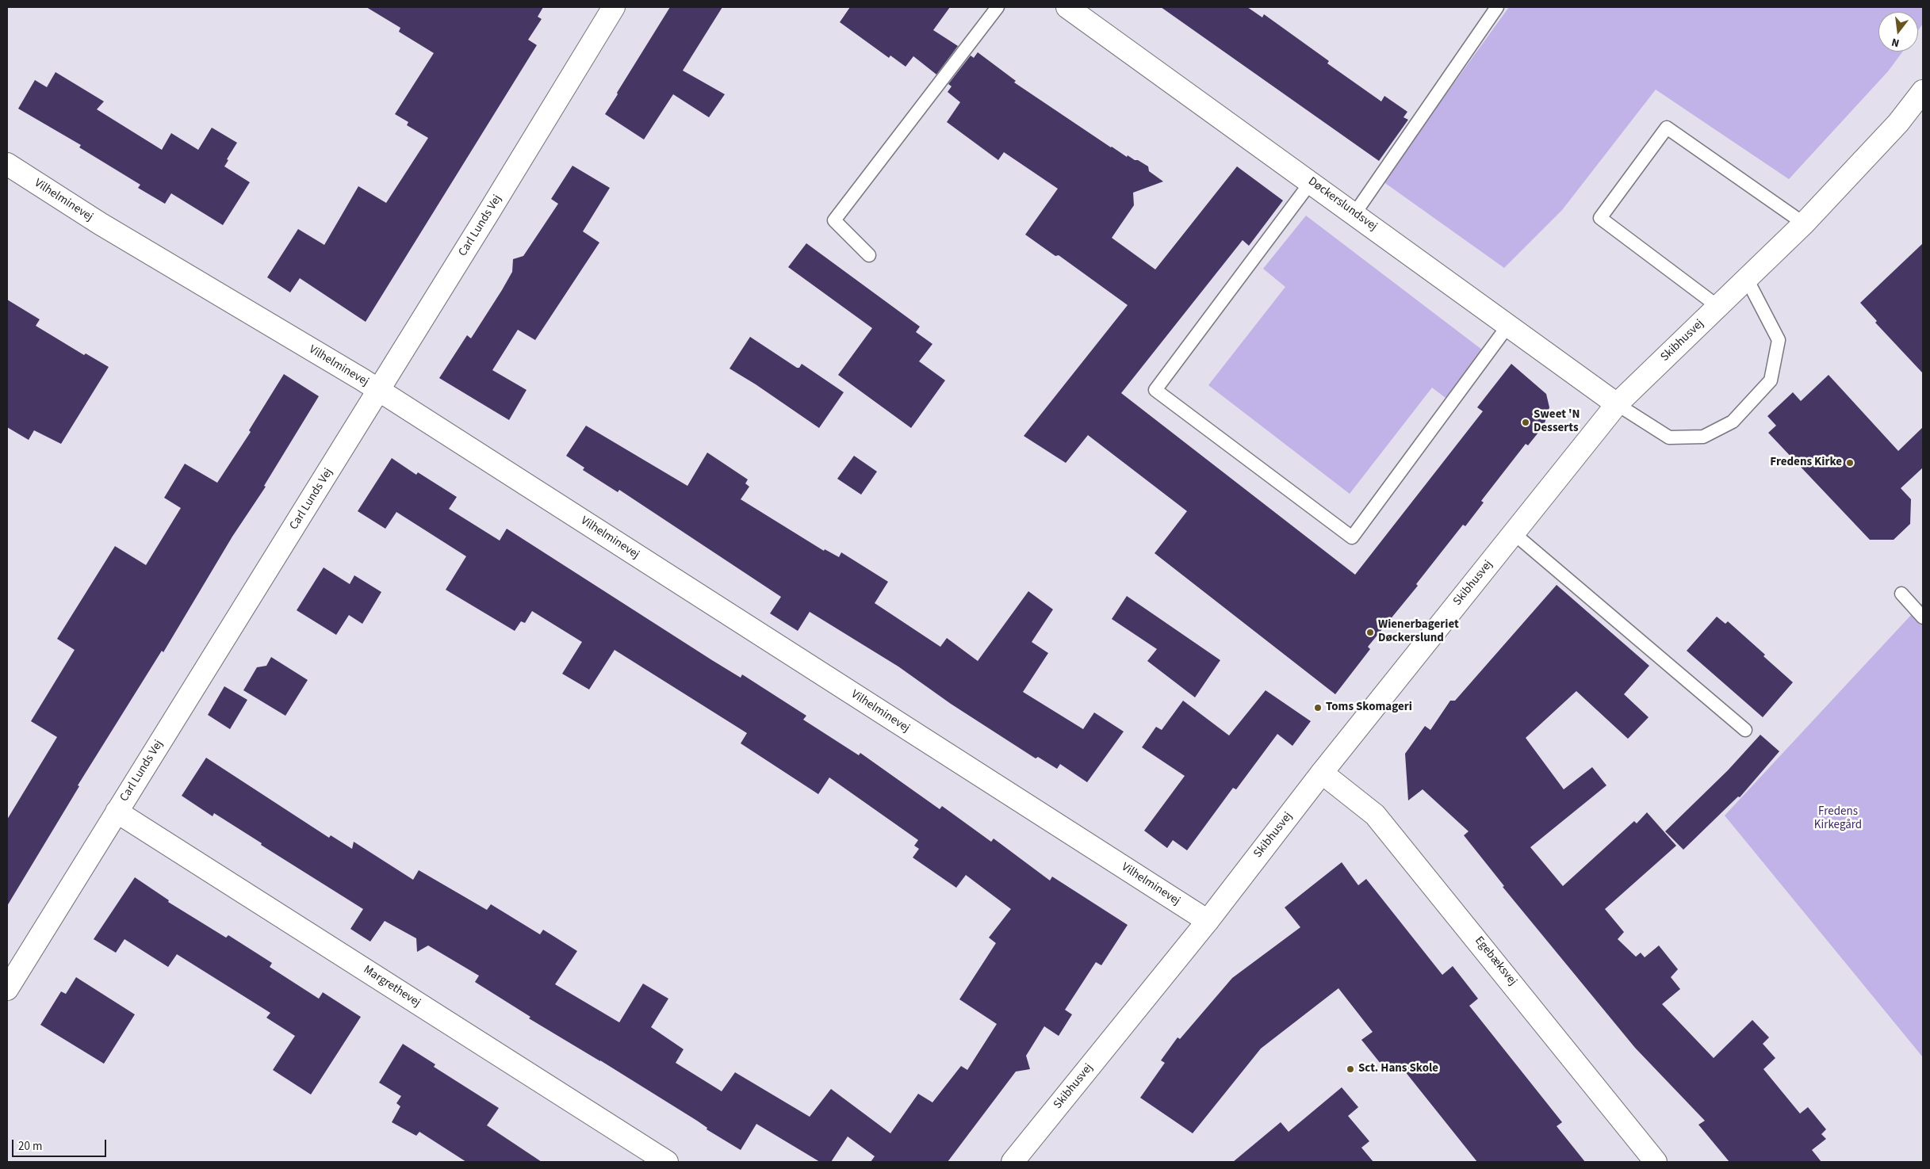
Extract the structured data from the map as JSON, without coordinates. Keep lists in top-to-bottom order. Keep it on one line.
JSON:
{"streets":{"street":["Vilhelminevej","Døckerslundsvej","Carl Lunds Vej","Skibhusvej","Egebæksvej","Margrethevej"]},"crossings":[["Vilhelminevej","Carl Lunds Vej"],["Vilhelminevej","Skibhusvej"],["Døckerslundsvej","Skibhusvej"],["Carl Lunds Vej","Margrethevej"],["Skibhusvej","Egebæksvej"]],"parks":["Fredens Kirkegård"],"places":["Sweet 'N Desserts","Fredens Kirke","Wienerbageriet Døckerslund","Toms Skomageri","Sct. Hans Skole"],"scale_bar":"20 m","north":"bottom"}
